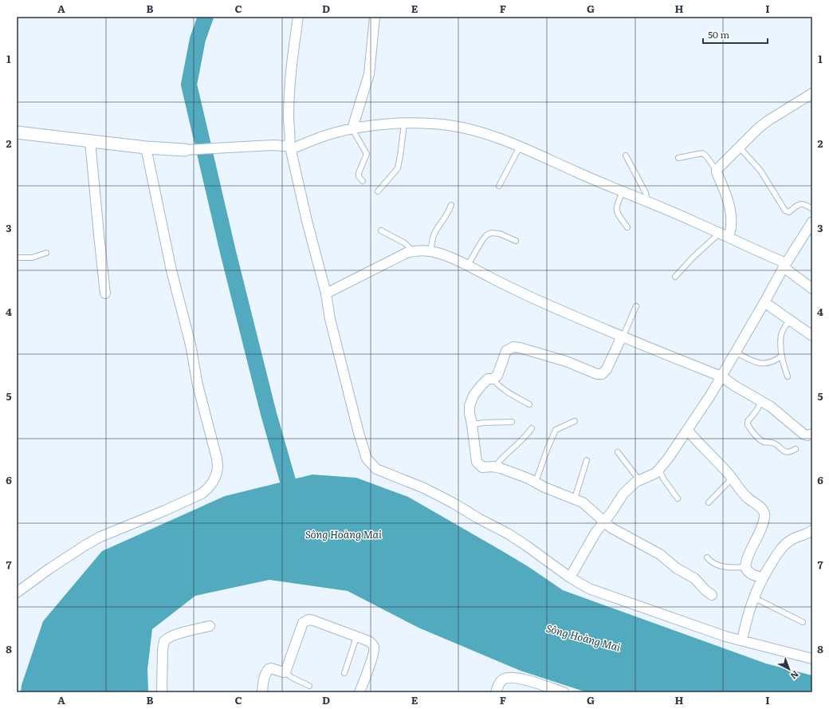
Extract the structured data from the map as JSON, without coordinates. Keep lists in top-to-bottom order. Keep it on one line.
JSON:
{"water":["Sông Hoàng Mai"],"scale_bar":"50 m","north":"bottom right","grid":{"columns":["A","B","C","D","E","F","G","H","I"],"rows":["1","2","3","4","5","6","7","8"]}}
